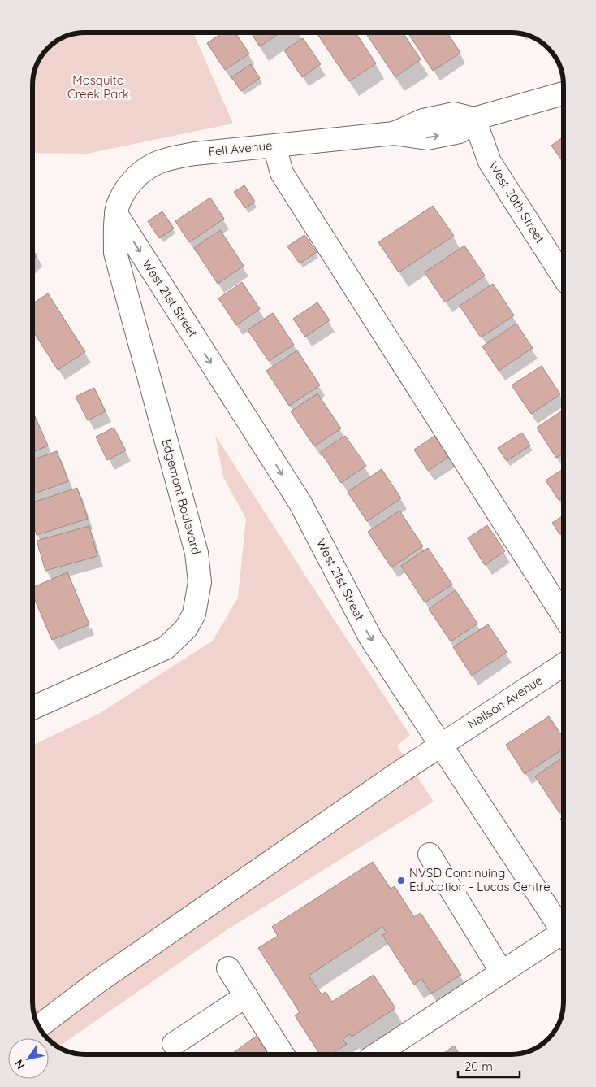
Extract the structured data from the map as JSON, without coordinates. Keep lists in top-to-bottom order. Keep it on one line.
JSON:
{"streets":{"street":["Fell Avenue","West 20th Street","West 21st Street","Edgemont Boulevard","Neilson Avenue"]},"crossings":[["Fell Avenue","West 20th Street"],["Fell Avenue","West 21st Street"],["Fell Avenue","Edgemont Boulevard"],["West 21st Street","Edgemont Boulevard"],["West 21st Street","Neilson Avenue"]],"parks":["Mosquito Creek Park"],"places":["NVSD Continuing Education - Lucas Centre"],"scale_bar":"20 m","north":"bottom left"}
